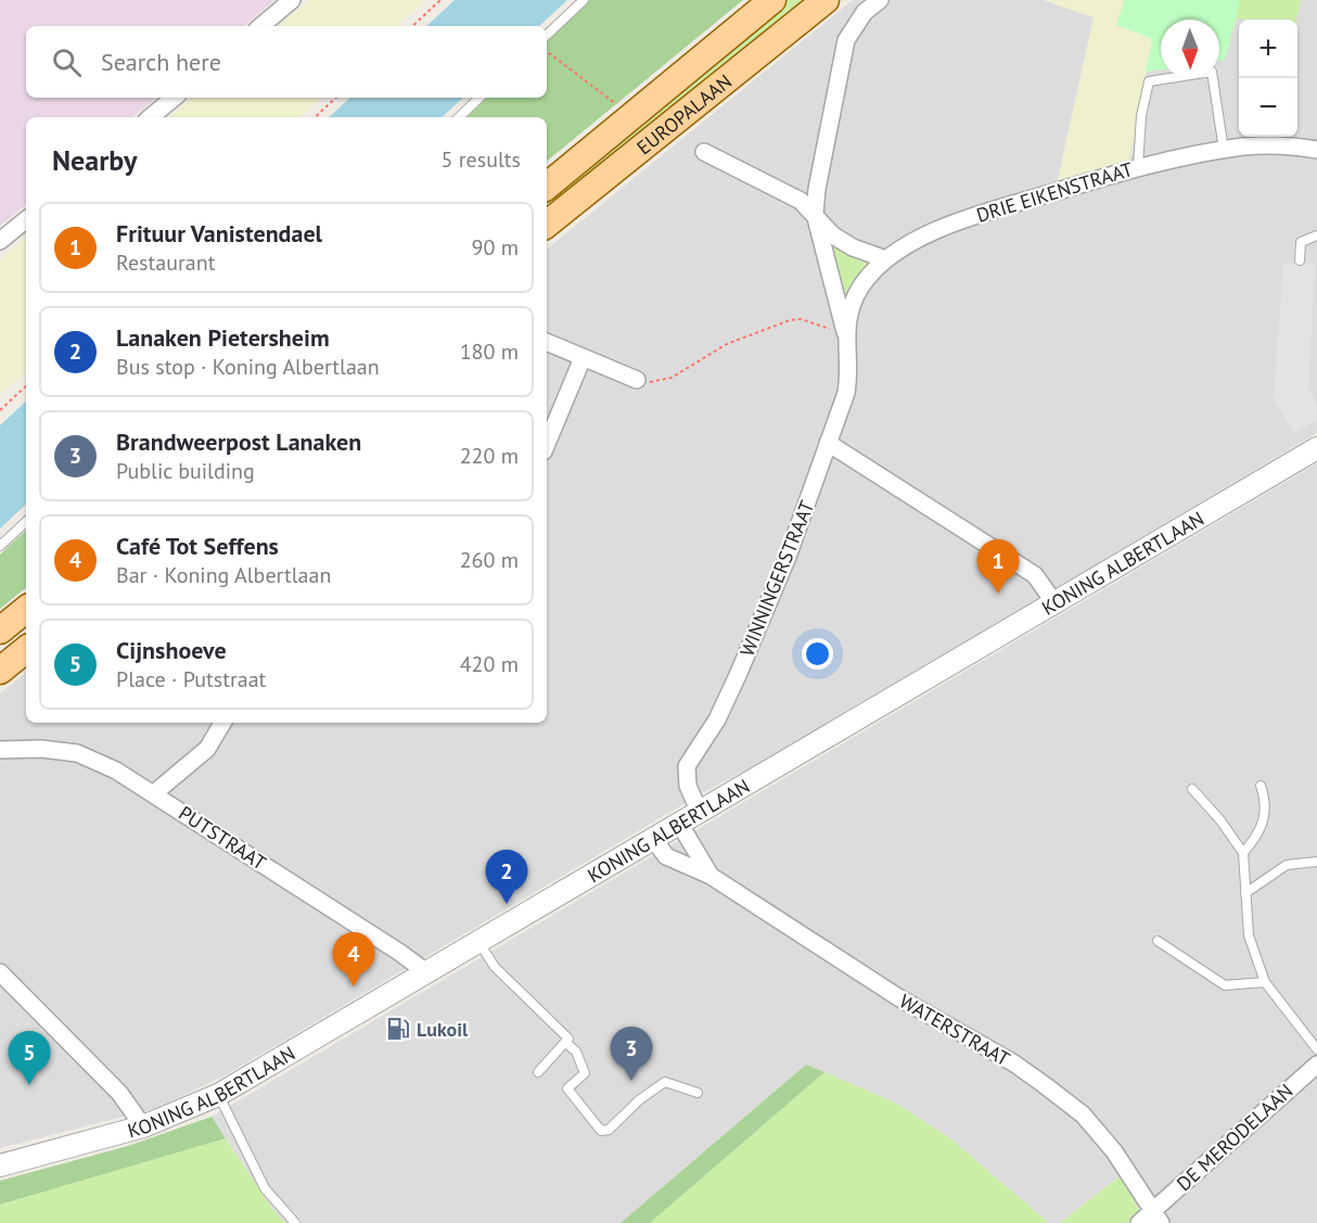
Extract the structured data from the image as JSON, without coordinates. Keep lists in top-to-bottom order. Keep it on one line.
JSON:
{"streets":{"main road":["EUROPALAAN"],"street":["DRIE EIKENSTRAAT","KONING ALBERTLAAN","WINNINGERSTRAAT","PUTSTRAAT","WATERSTRAAT","DE MERODELAAN"]},"crossings":[["DRIE EIKENSTRAAT","WINNINGERSTRAAT"],["KONING ALBERTLAAN","WINNINGERSTRAAT"],["KONING ALBERTLAAN","PUTSTRAAT"],["KONING ALBERTLAAN","WATERSTRAAT"],["WATERSTRAAT","DE MERODELAAN"]],"places":{"fuel station":["Lukoil"]},"north":"bottom","page":{"map_buttons":["+","−"],"search":"Search here","heading":["Nearby","5 results"],"list":[{"mark":"1","name":"Frituur Vanistendael","note":"Restaurant","value":"90 m"},{"mark":"2","name":"Lanaken Pietersheim","note":"Bus stop · Koning Albertlaan","value":"180 m"},{"mark":"3","name":"Brandweerpost Lanaken","note":"Public building","value":"220 m"},{"mark":"4","name":"Café Tot Seffens","note":"Bar · Koning Albertlaan","value":"260 m"},{"mark":"5","name":"Cijnshoeve","note":"Place · Putstraat","value":"420 m"}],"pins":["1","2","4","3","5"]}}
